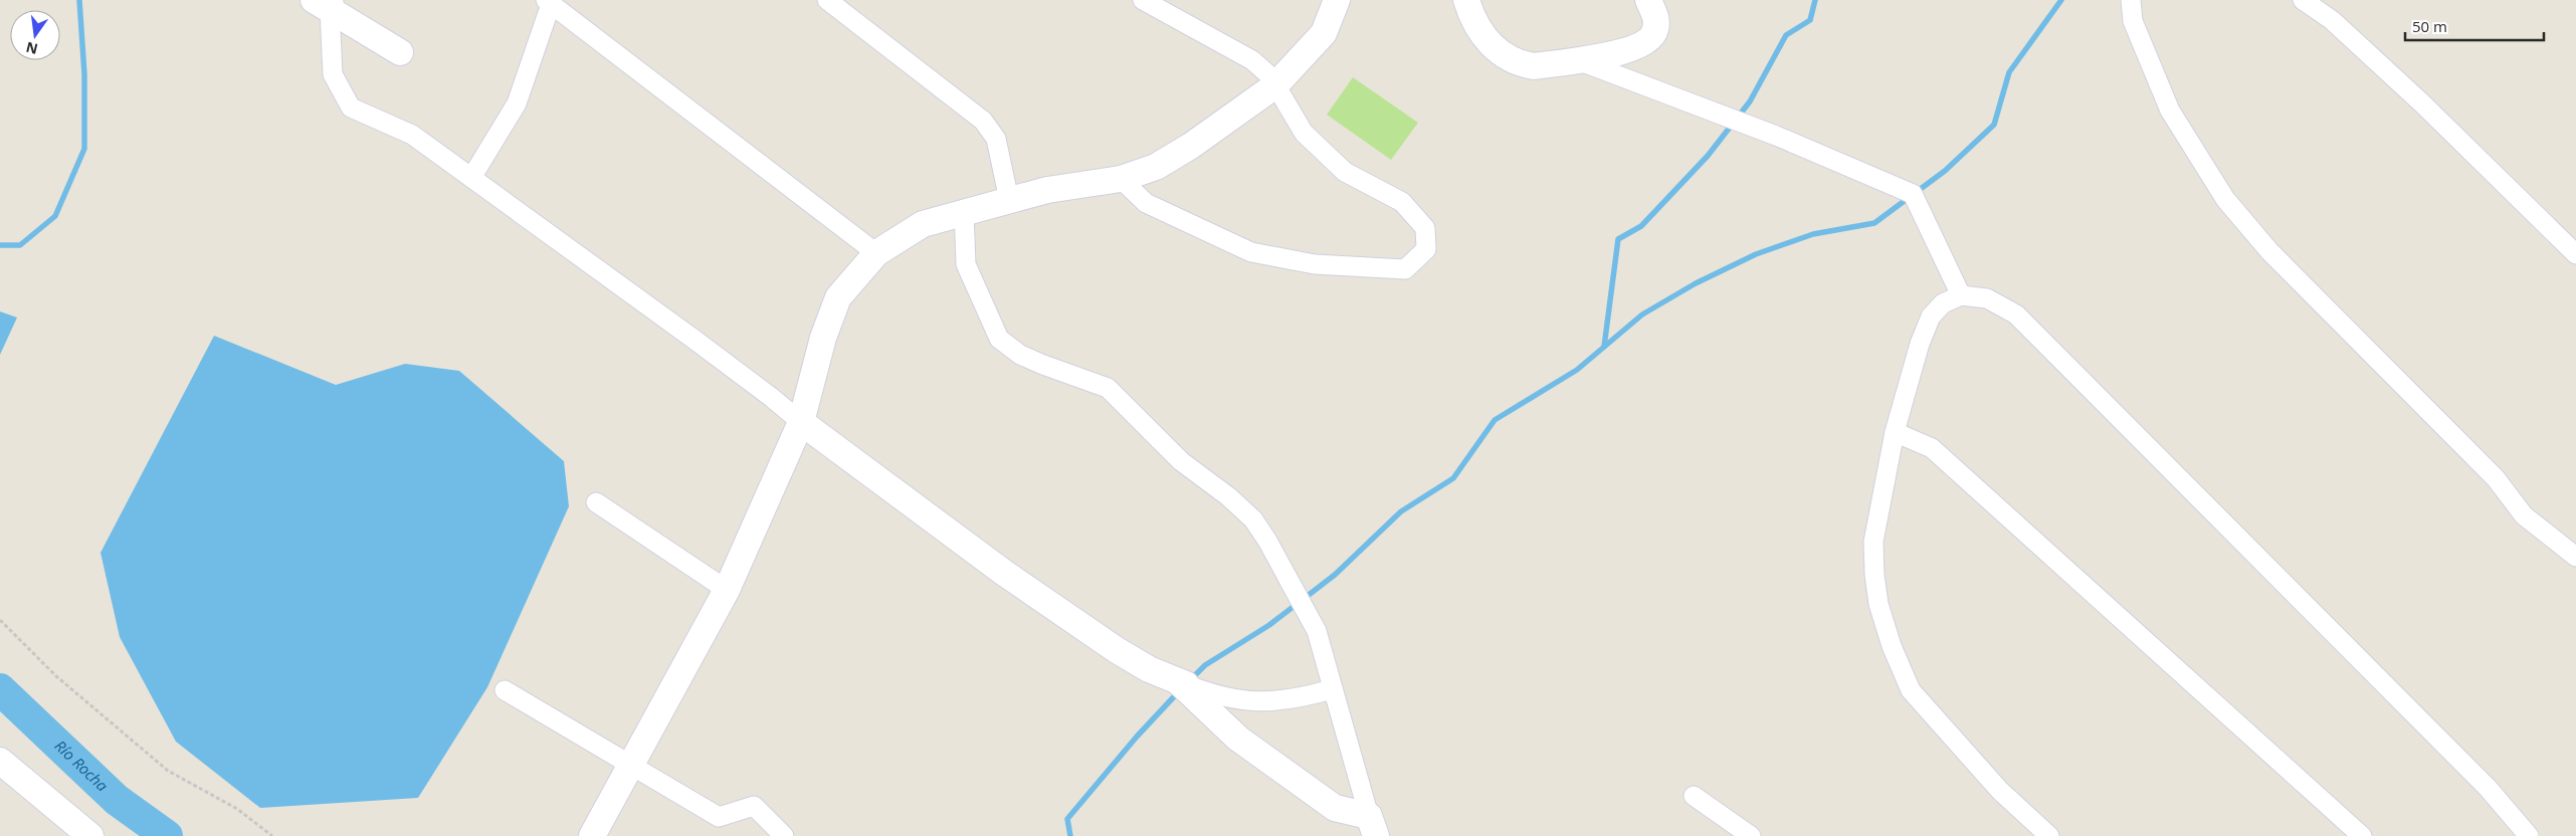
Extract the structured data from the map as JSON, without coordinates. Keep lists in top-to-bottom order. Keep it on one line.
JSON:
{"water":["Río Rocha"],"scale_bar":"50 m","north":"bottom"}
